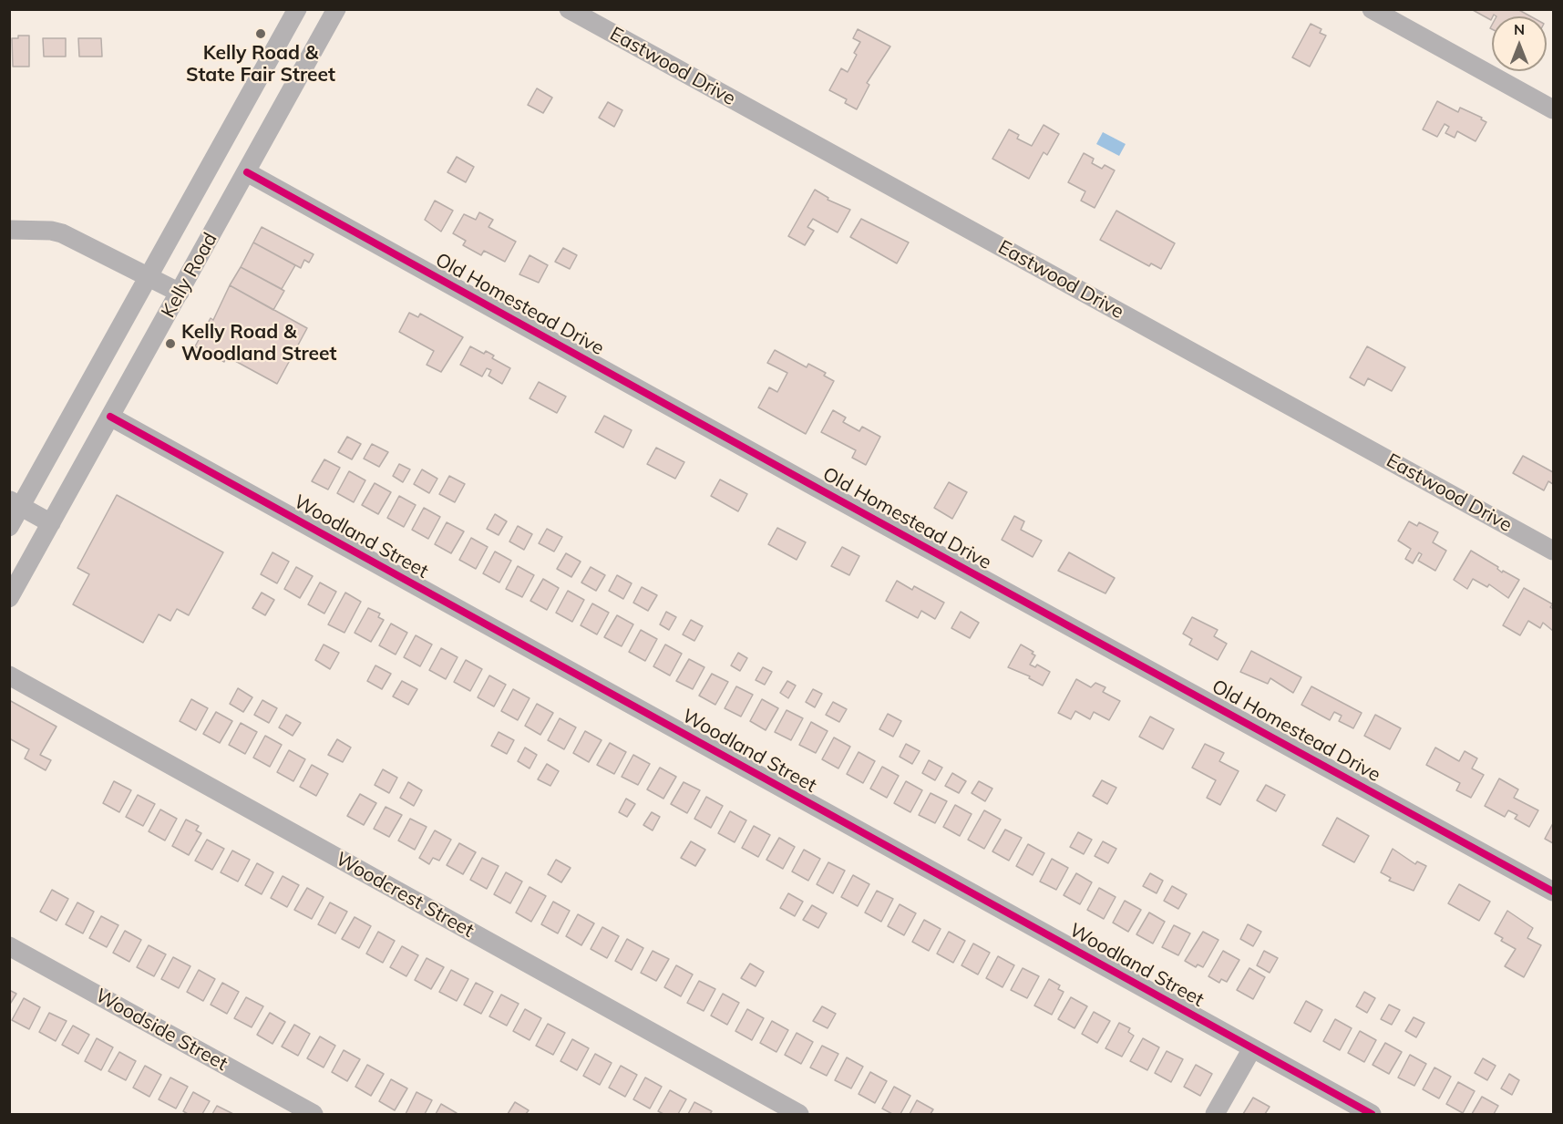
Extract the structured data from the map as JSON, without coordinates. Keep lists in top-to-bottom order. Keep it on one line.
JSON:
{"streets":{"street":["Eastwood Drive","Kelly Road","Old Homestead Drive","Woodland Street","Woodcrest Street","Woodside Street"]},"crossings":[["Kelly Road","Old Homestead Drive"],["Kelly Road","Woodland Street"]],"places":["Kelly Road & State Fair Street","Kelly Road & Woodland Street"],"north":"top"}
